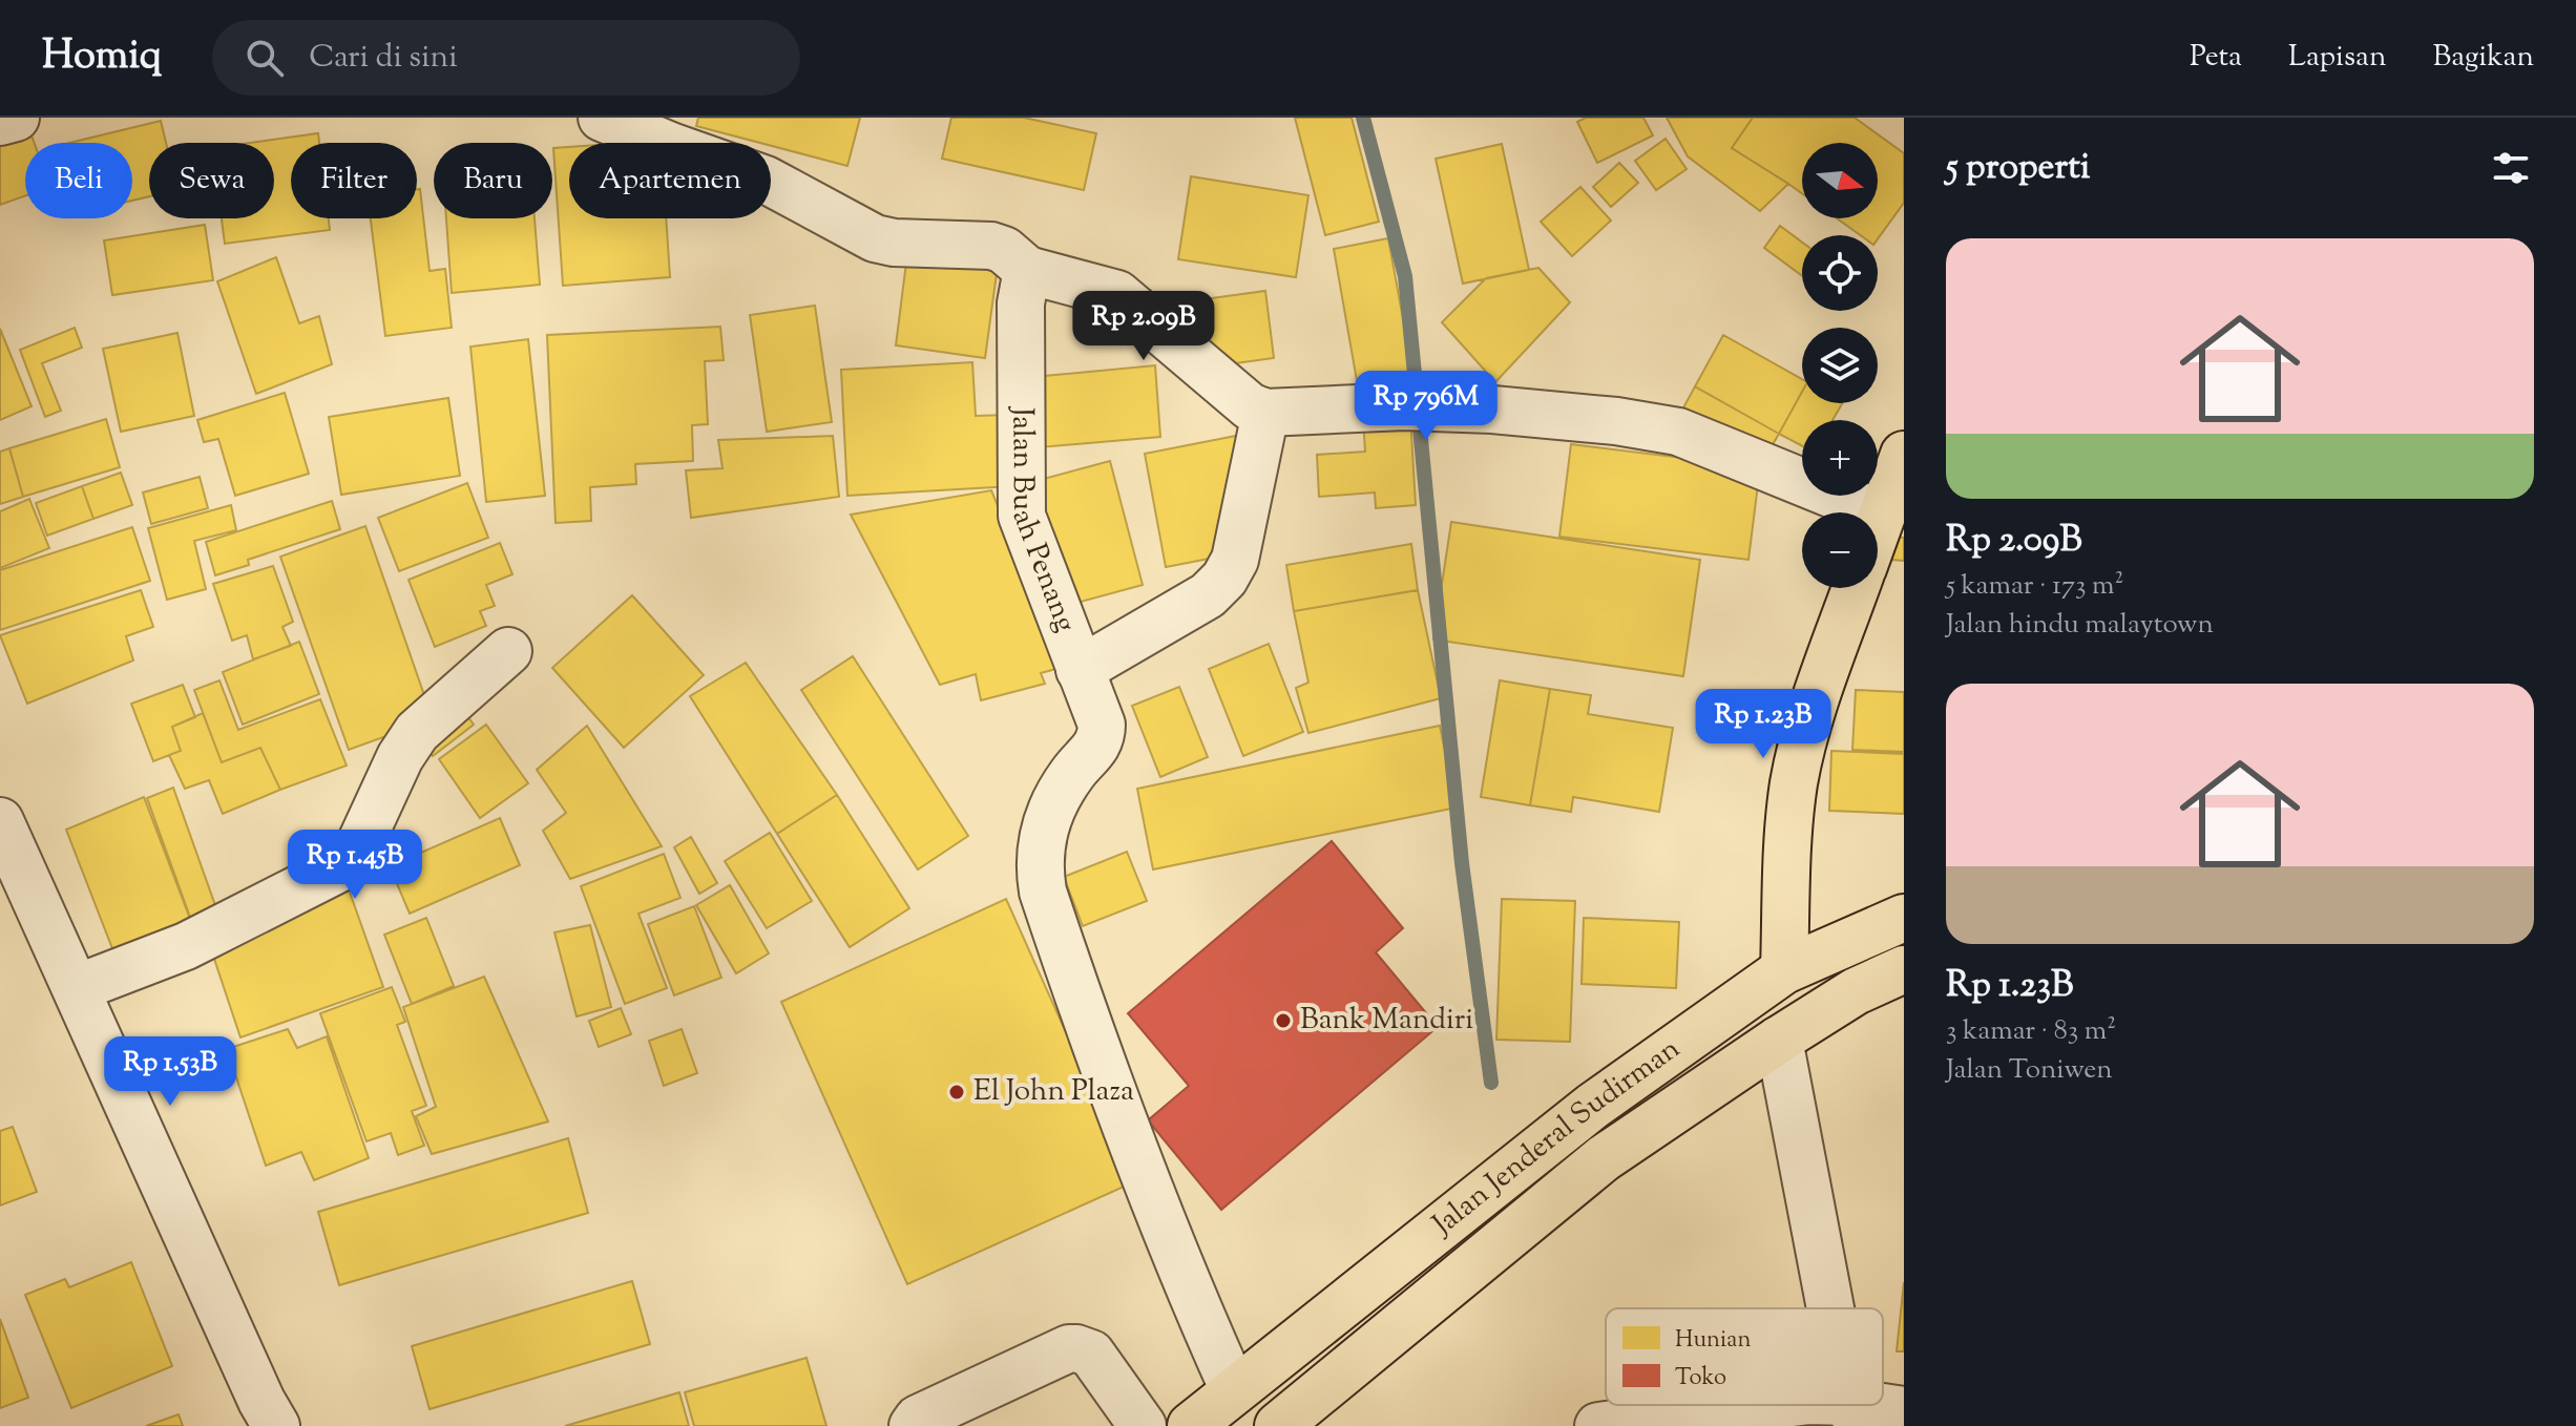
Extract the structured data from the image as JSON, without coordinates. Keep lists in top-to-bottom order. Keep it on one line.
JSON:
{"streets":{"main road":["Jalan Jenderal Sudirman"],"street":["Jalan Buah Penang"]},"crossings":[["Jalan Buah Penang","Jalan Jenderal Sudirman"]],"places":["Bank Mandiri","El John Plaza"],"legend":["Hunian","Toko"],"north":"right","page":{"header":"Homiq","search":"Cari di sini","nav":["Peta","Lapisan","Bagikan"],"heading":"5 properti","map_buttons":["+","−"],"chip":["Beli","Sewa","Filter","Baru","Apartemen"],"list":[{"name":"Rp 2.09B","note":"5 kamar · 173 m² · Jalan hindu malaytown"},{"name":"Rp 1.23B","note":"3 kamar · 83 m² · Jalan Toniwen"}],"price":["Rp 2.09B","Rp 796M","Rp 1.23B","Rp 1.45B","Rp 1.53B"]}}
